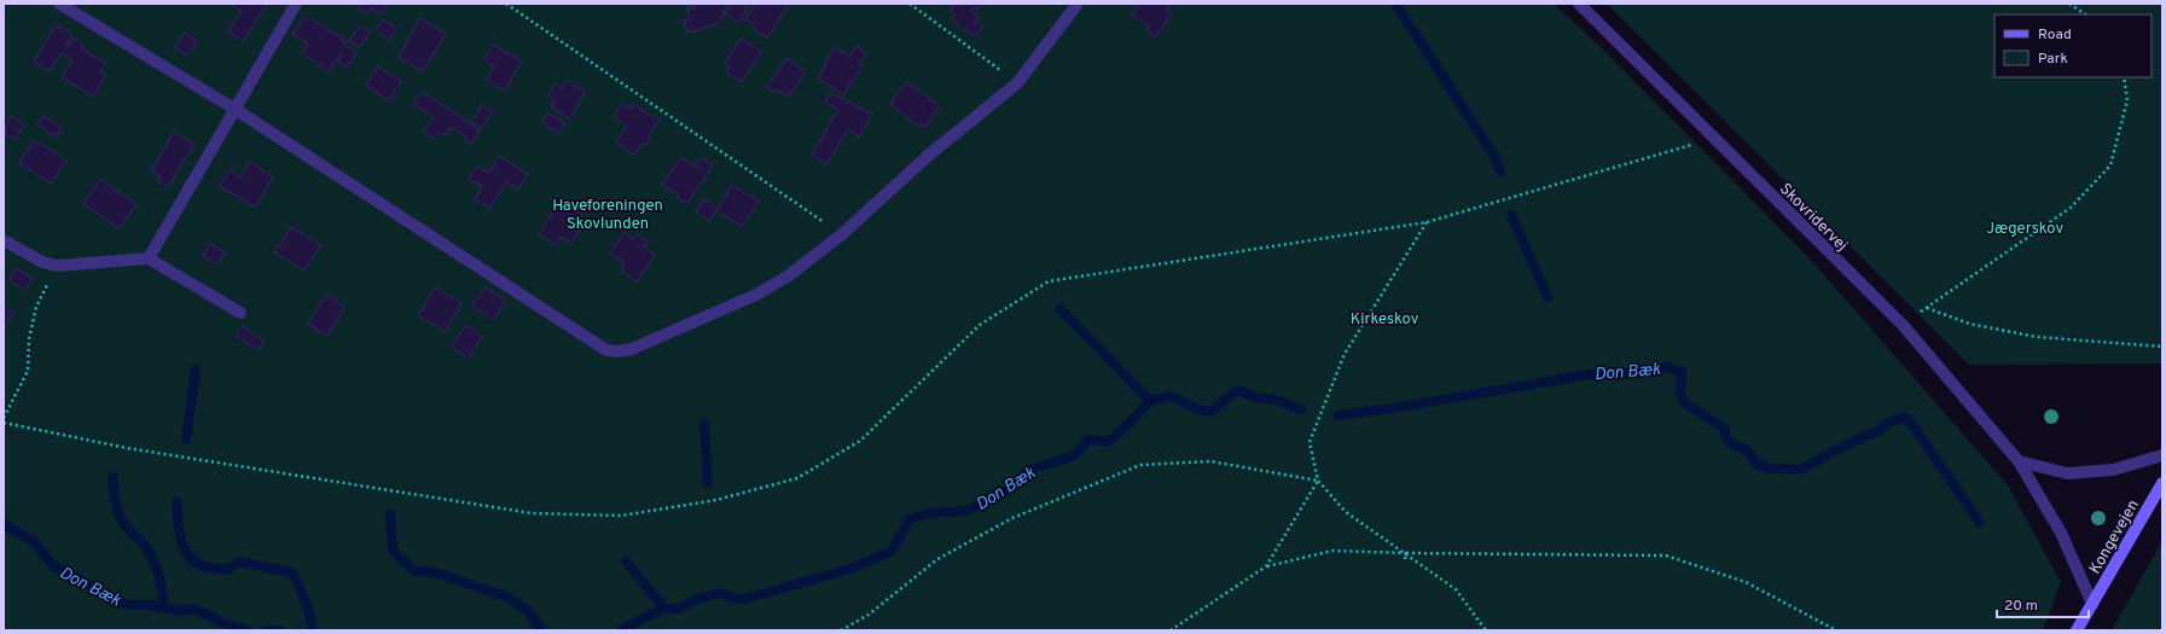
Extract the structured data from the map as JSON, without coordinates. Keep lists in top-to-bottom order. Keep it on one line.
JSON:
{"streets":{"street":["Skovridervej","Kongevejen"]},"crossings":[["Skovridervej","Kongevejen"]],"water":["Don Bæk"],"parks":["Haveforeningen Skovlunden","Jægerskov","Kirkeskov"],"legend":["Road","Park"],"scale_bar":"20 m"}
